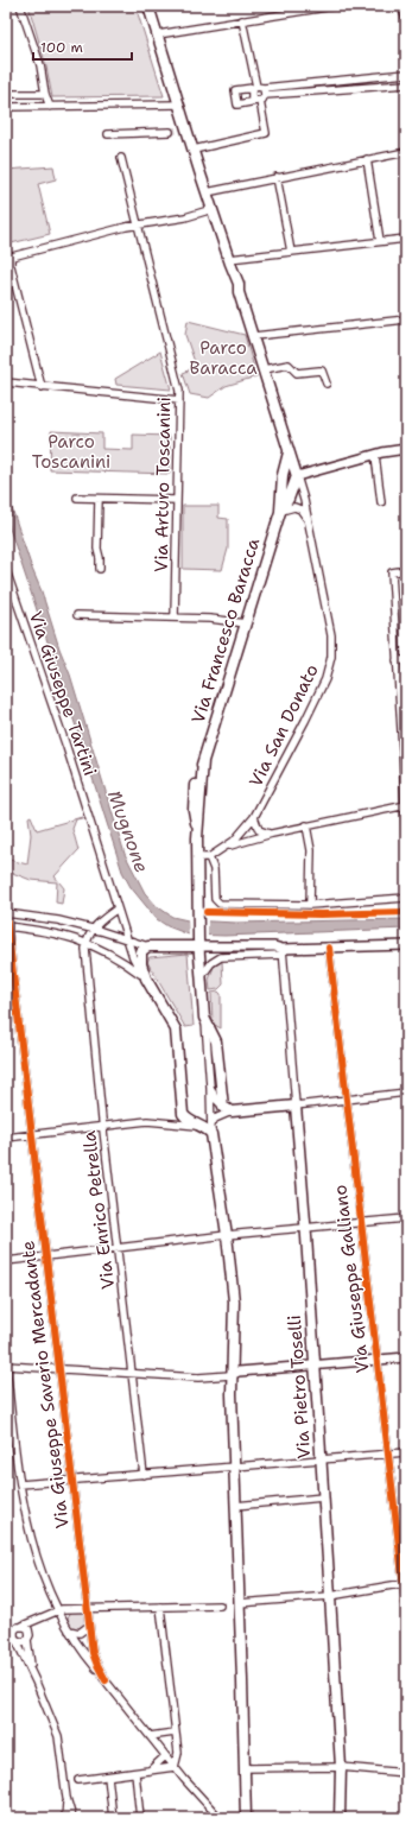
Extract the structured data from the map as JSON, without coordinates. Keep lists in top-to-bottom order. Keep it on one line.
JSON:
{"streets":{"main road":["Via Francesco Baracca","Via Pietro Toselli"],"street":["Via Arturo Toscanini","Via Giuseppe Tartini","Via San Donato","Via Enrico Petrella","Via Giuseppe Galliano","Via Giuseppe Saverio Mercadante"]},"crossings":[["Via Francesco Baracca","Via San Donato"]],"water":["Mugnone"],"parks":["Parco Baracca","Parco Toscanini"],"scale_bar":"100 m"}
